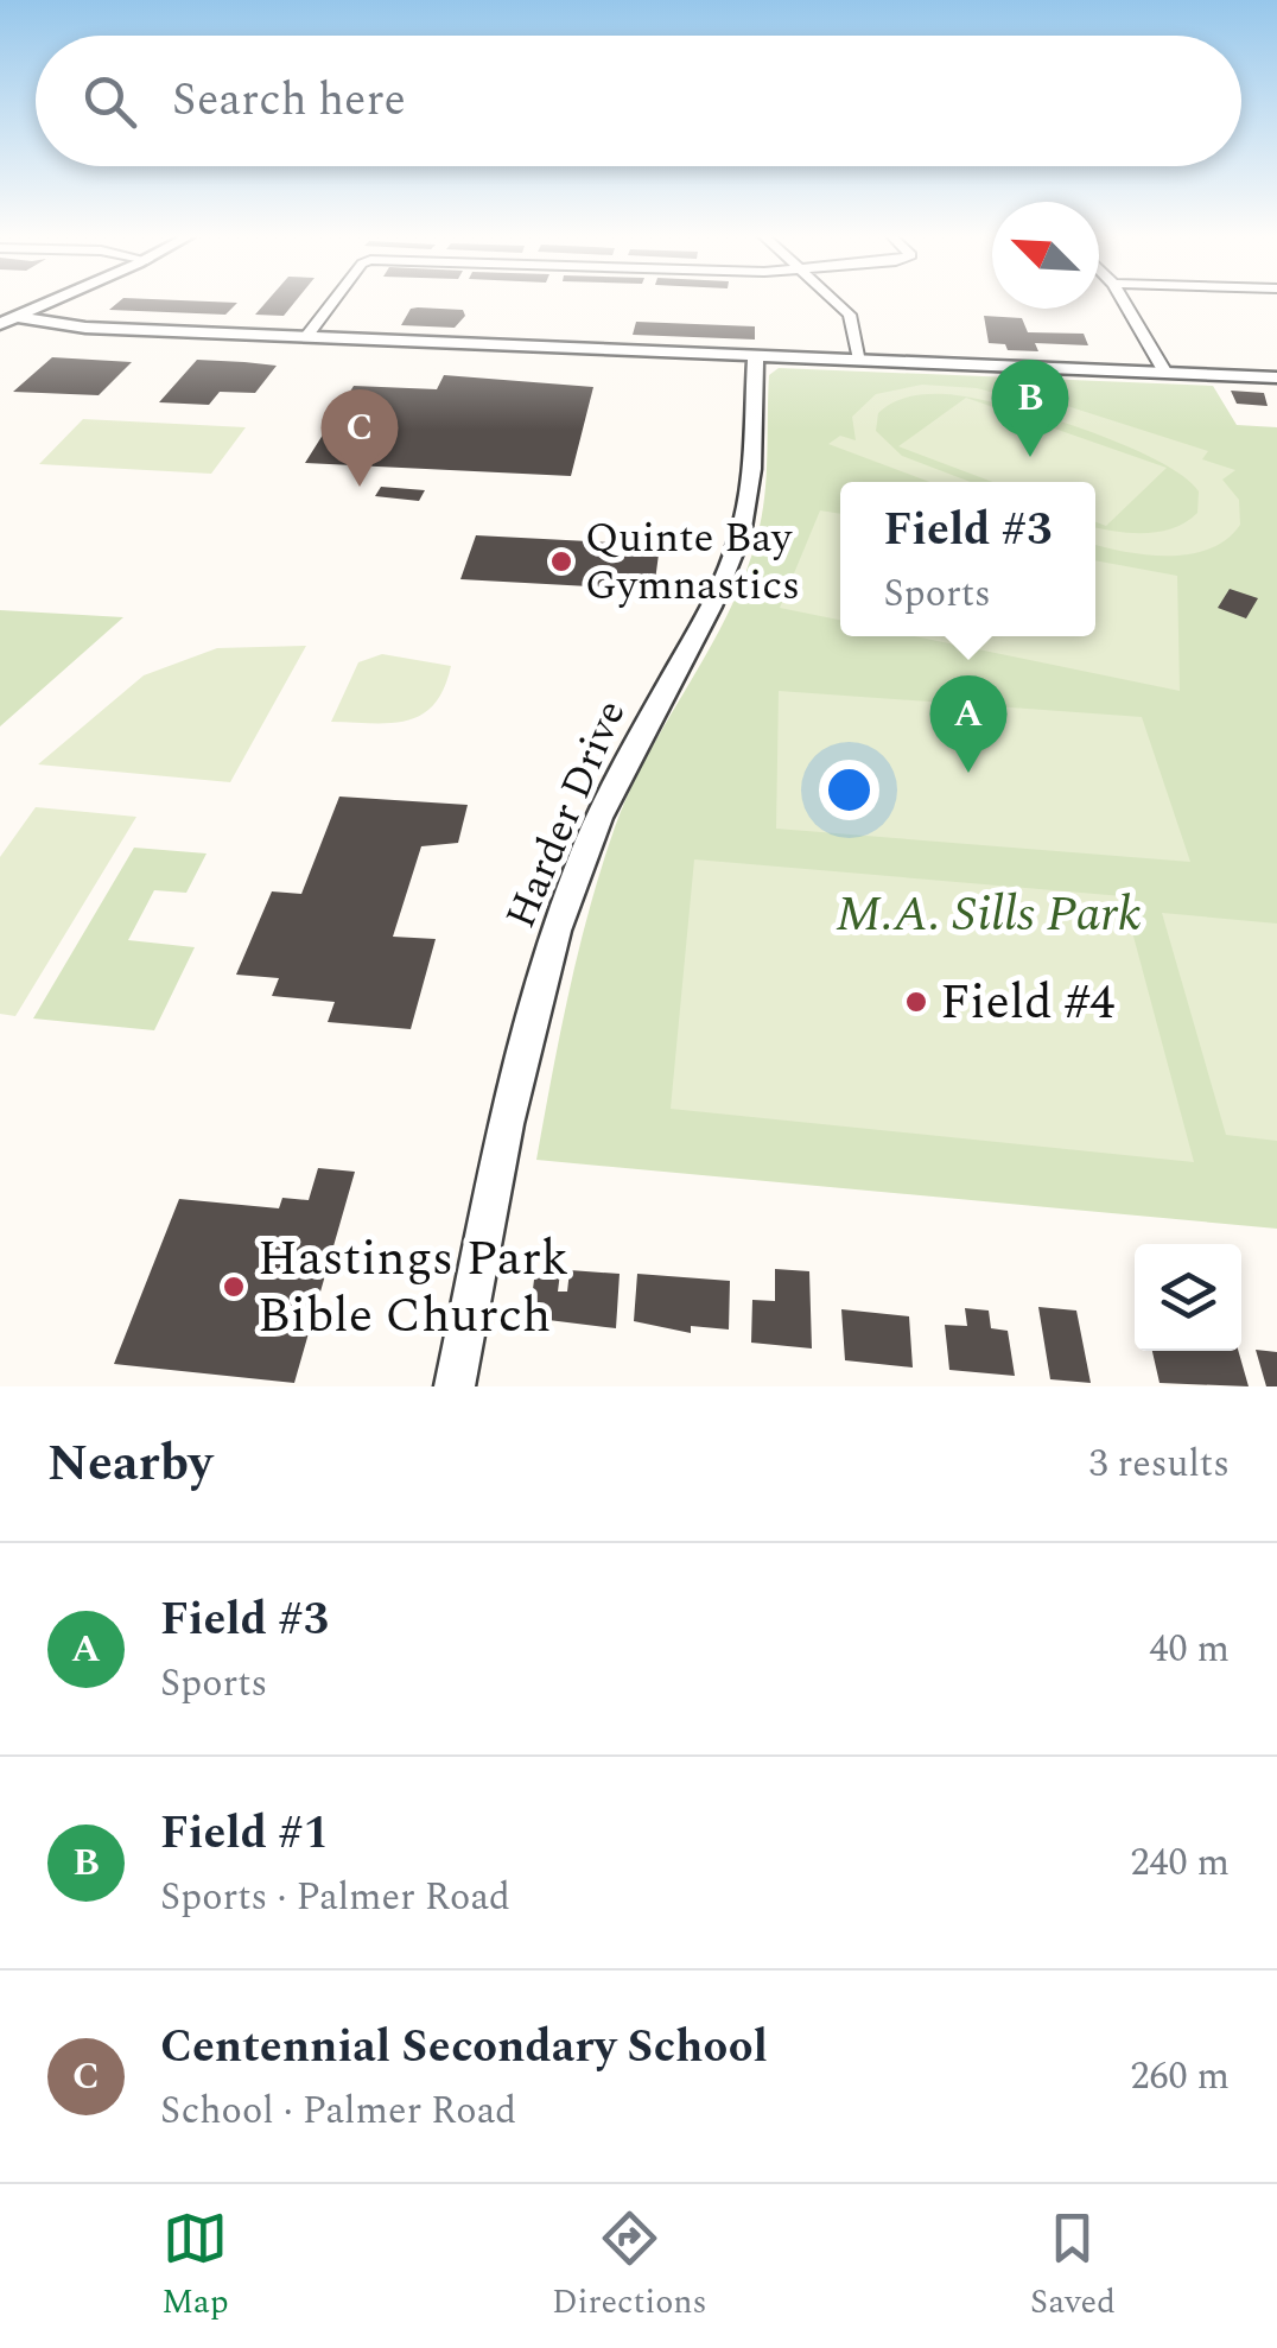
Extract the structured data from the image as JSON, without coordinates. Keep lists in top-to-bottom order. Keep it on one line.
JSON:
{"streets":{"street":["Harder Drive"]},"parks":["M.A. Sills Park"],"places":["Quinte Bay Gymnastics","Field #4","Hastings Park Bible Church"],"north":"top left","page":{"search":"Search here","pins":["B","C","A"],"popup":["Field #3","Sports"],"heading":["Nearby","3 results"],"list":[{"mark":"A","name":"Field #3","note":"Sports","value":"40 m"},{"mark":"B","name":"Field #1","note":"Sports · Palmer Road","value":"240 m"},{"mark":"C","name":"Centennial Secondary School","note":"School · Palmer Road","value":"260 m"}],"nav":["Map","Directions","Saved"]}}
